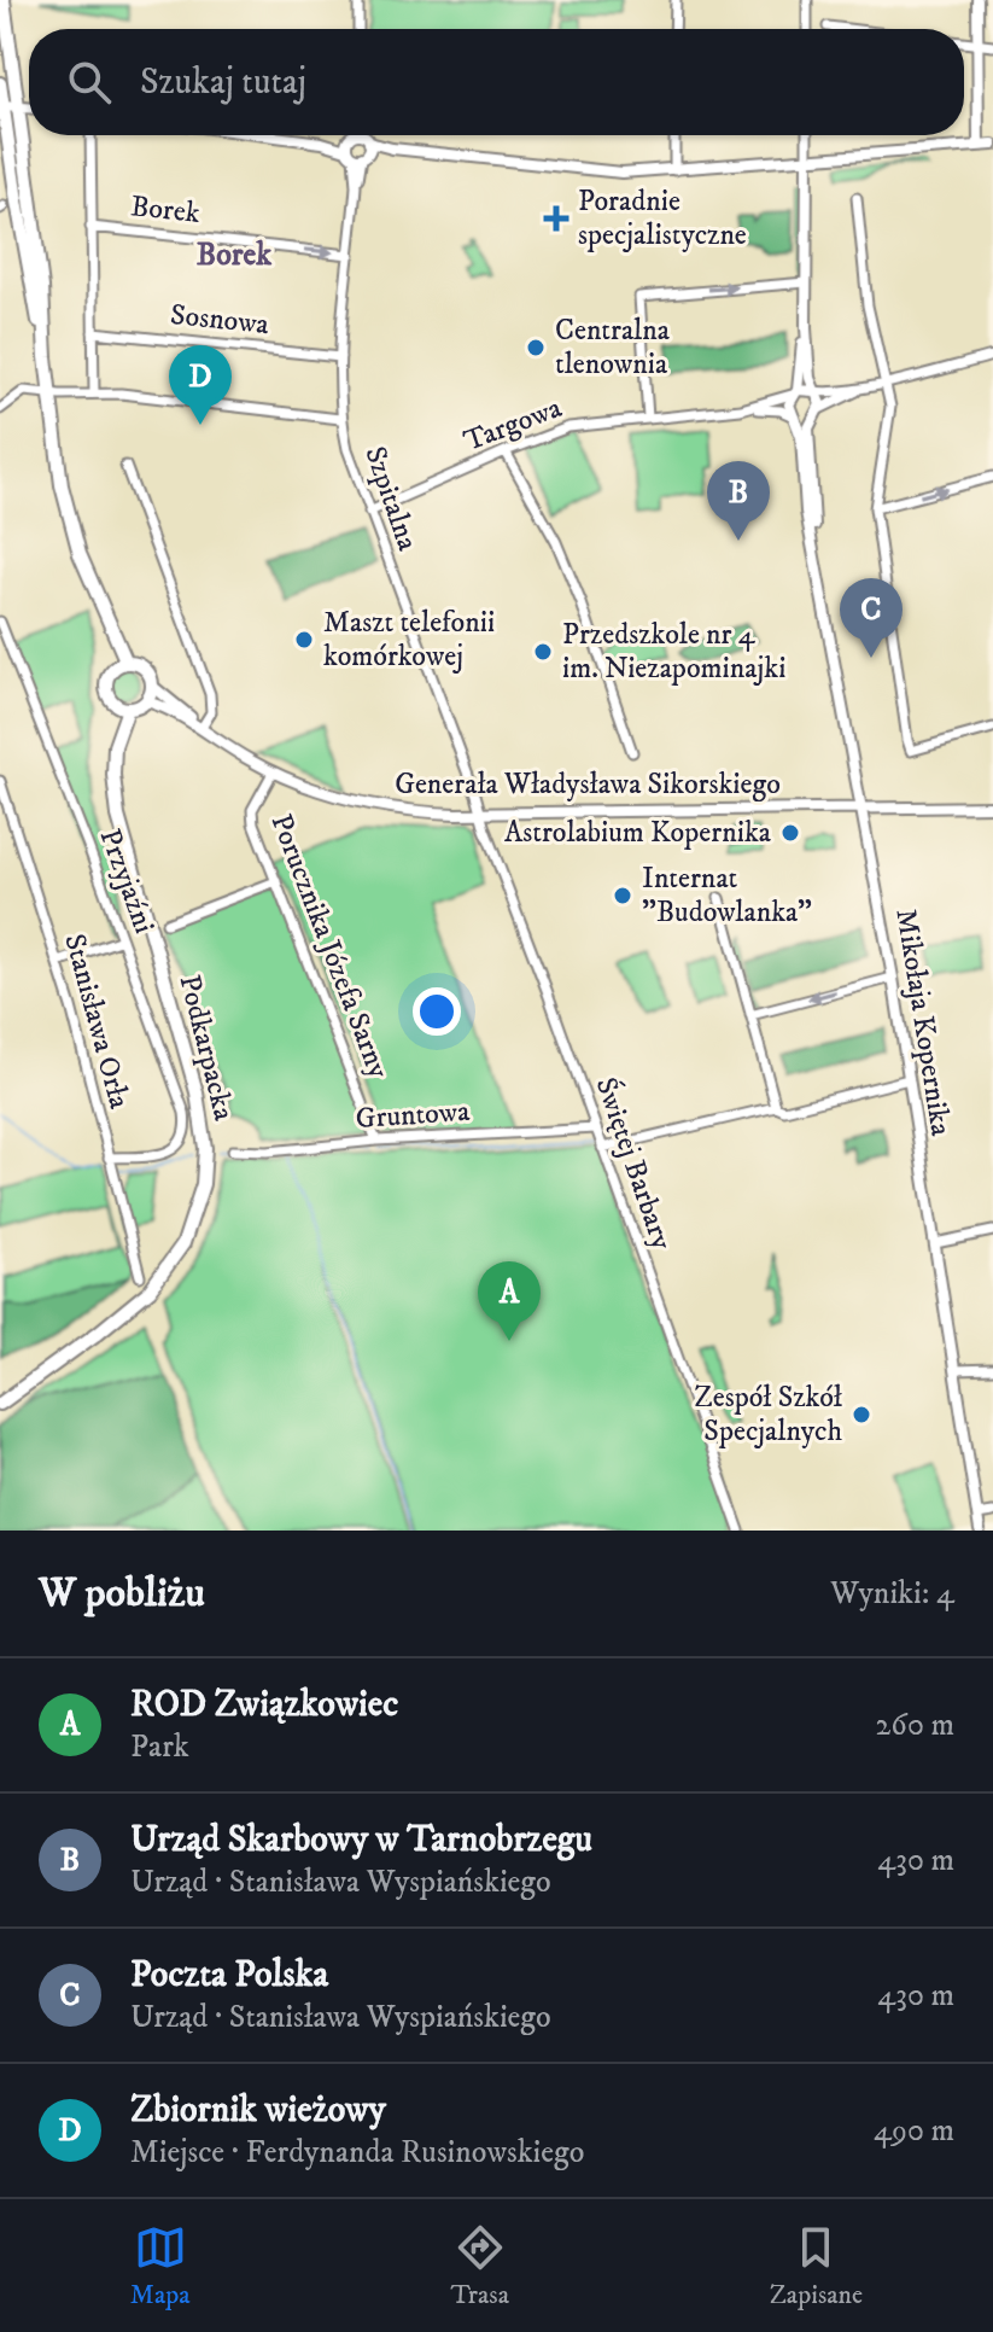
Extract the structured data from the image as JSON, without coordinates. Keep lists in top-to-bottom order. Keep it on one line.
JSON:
{"streets":{"main road":["Podkarpacka"],"street":["Borek","Sosnowa","Targowa","Szpitalna","Generała Władysława Sikorskiego","Przyjaźni","Porucznika Józefa Sarny","Stanisława Orła","Mikołaja Kopernika","Gruntowa","Świętej Barbary"]},"crossings":[["Borek","Szpitalna"],["Sosnowa","Szpitalna"],["Targowa","Szpitalna"],["Szpitalna","Generała Władysława Sikorskiego"],["Szpitalna","Świętej Barbary"],["Generała Władysława Sikorskiego","Porucznika Józefa Sarny"],["Generała Władysława Sikorskiego","Mikołaja Kopernika"],["Generała Władysława Sikorskiego","Podkarpacka"],["Generała Władysława Sikorskiego","Świętej Barbary"],["Przyjaźni","Stanisława Orła"],["Porucznika Józefa Sarny","Gruntowa"],["Gruntowa","Świętej Barbary"]],"one_way":["Borek"],"districts":["Borek"],"places":{"health":["Poradnie specjalistyczne"],"other":["Centralna tlenownia","Maszt telefonii komórkowej","Przedszkole nr 4 im. Niezapominajki","Astrolabium Kopernika","Internat \"Budowlanka\"","Zespół Szkół Specjalnych"]},"page":{"search":"Szukaj tutaj","pins":["D","B","C","A"],"heading":["W pobliżu","Wyniki: 4"],"list":[{"mark":"A","name":"ROD Związkowiec","note":"Park","value":"260 m"},{"mark":"B","name":"Urząd Skarbowy w Tarnobrzegu","note":"Urząd · Stanisława Wyspiańskiego","value":"430 m"},{"mark":"C","name":"Poczta Polska","note":"Urząd · Stanisława Wyspiańskiego","value":"430 m"},{"mark":"D","name":"Zbiornik wieżowy","note":"Miejsce · Ferdynanda Rusinowskiego","value":"490 m"}],"nav":["Mapa","Trasa","Zapisane"]}}
